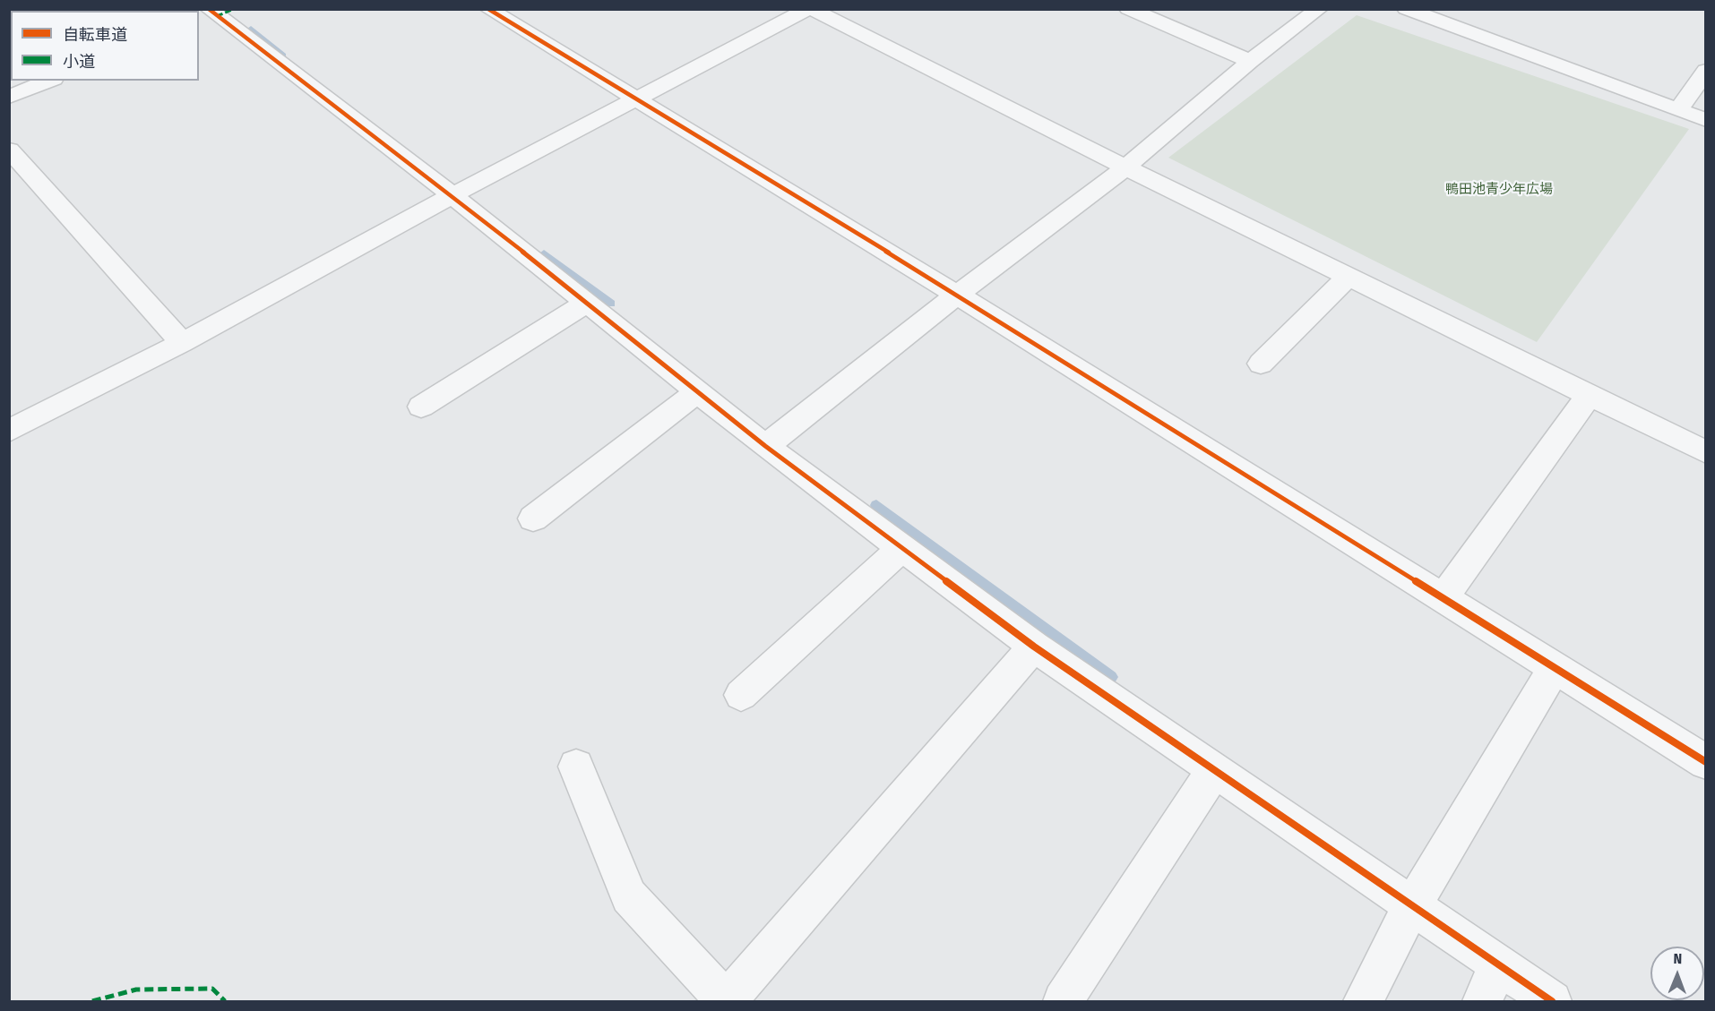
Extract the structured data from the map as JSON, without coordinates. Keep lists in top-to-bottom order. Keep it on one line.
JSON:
{"parks":["鴨田池青少年広場"],"legend":["自転車道","小道"],"north":"top"}
